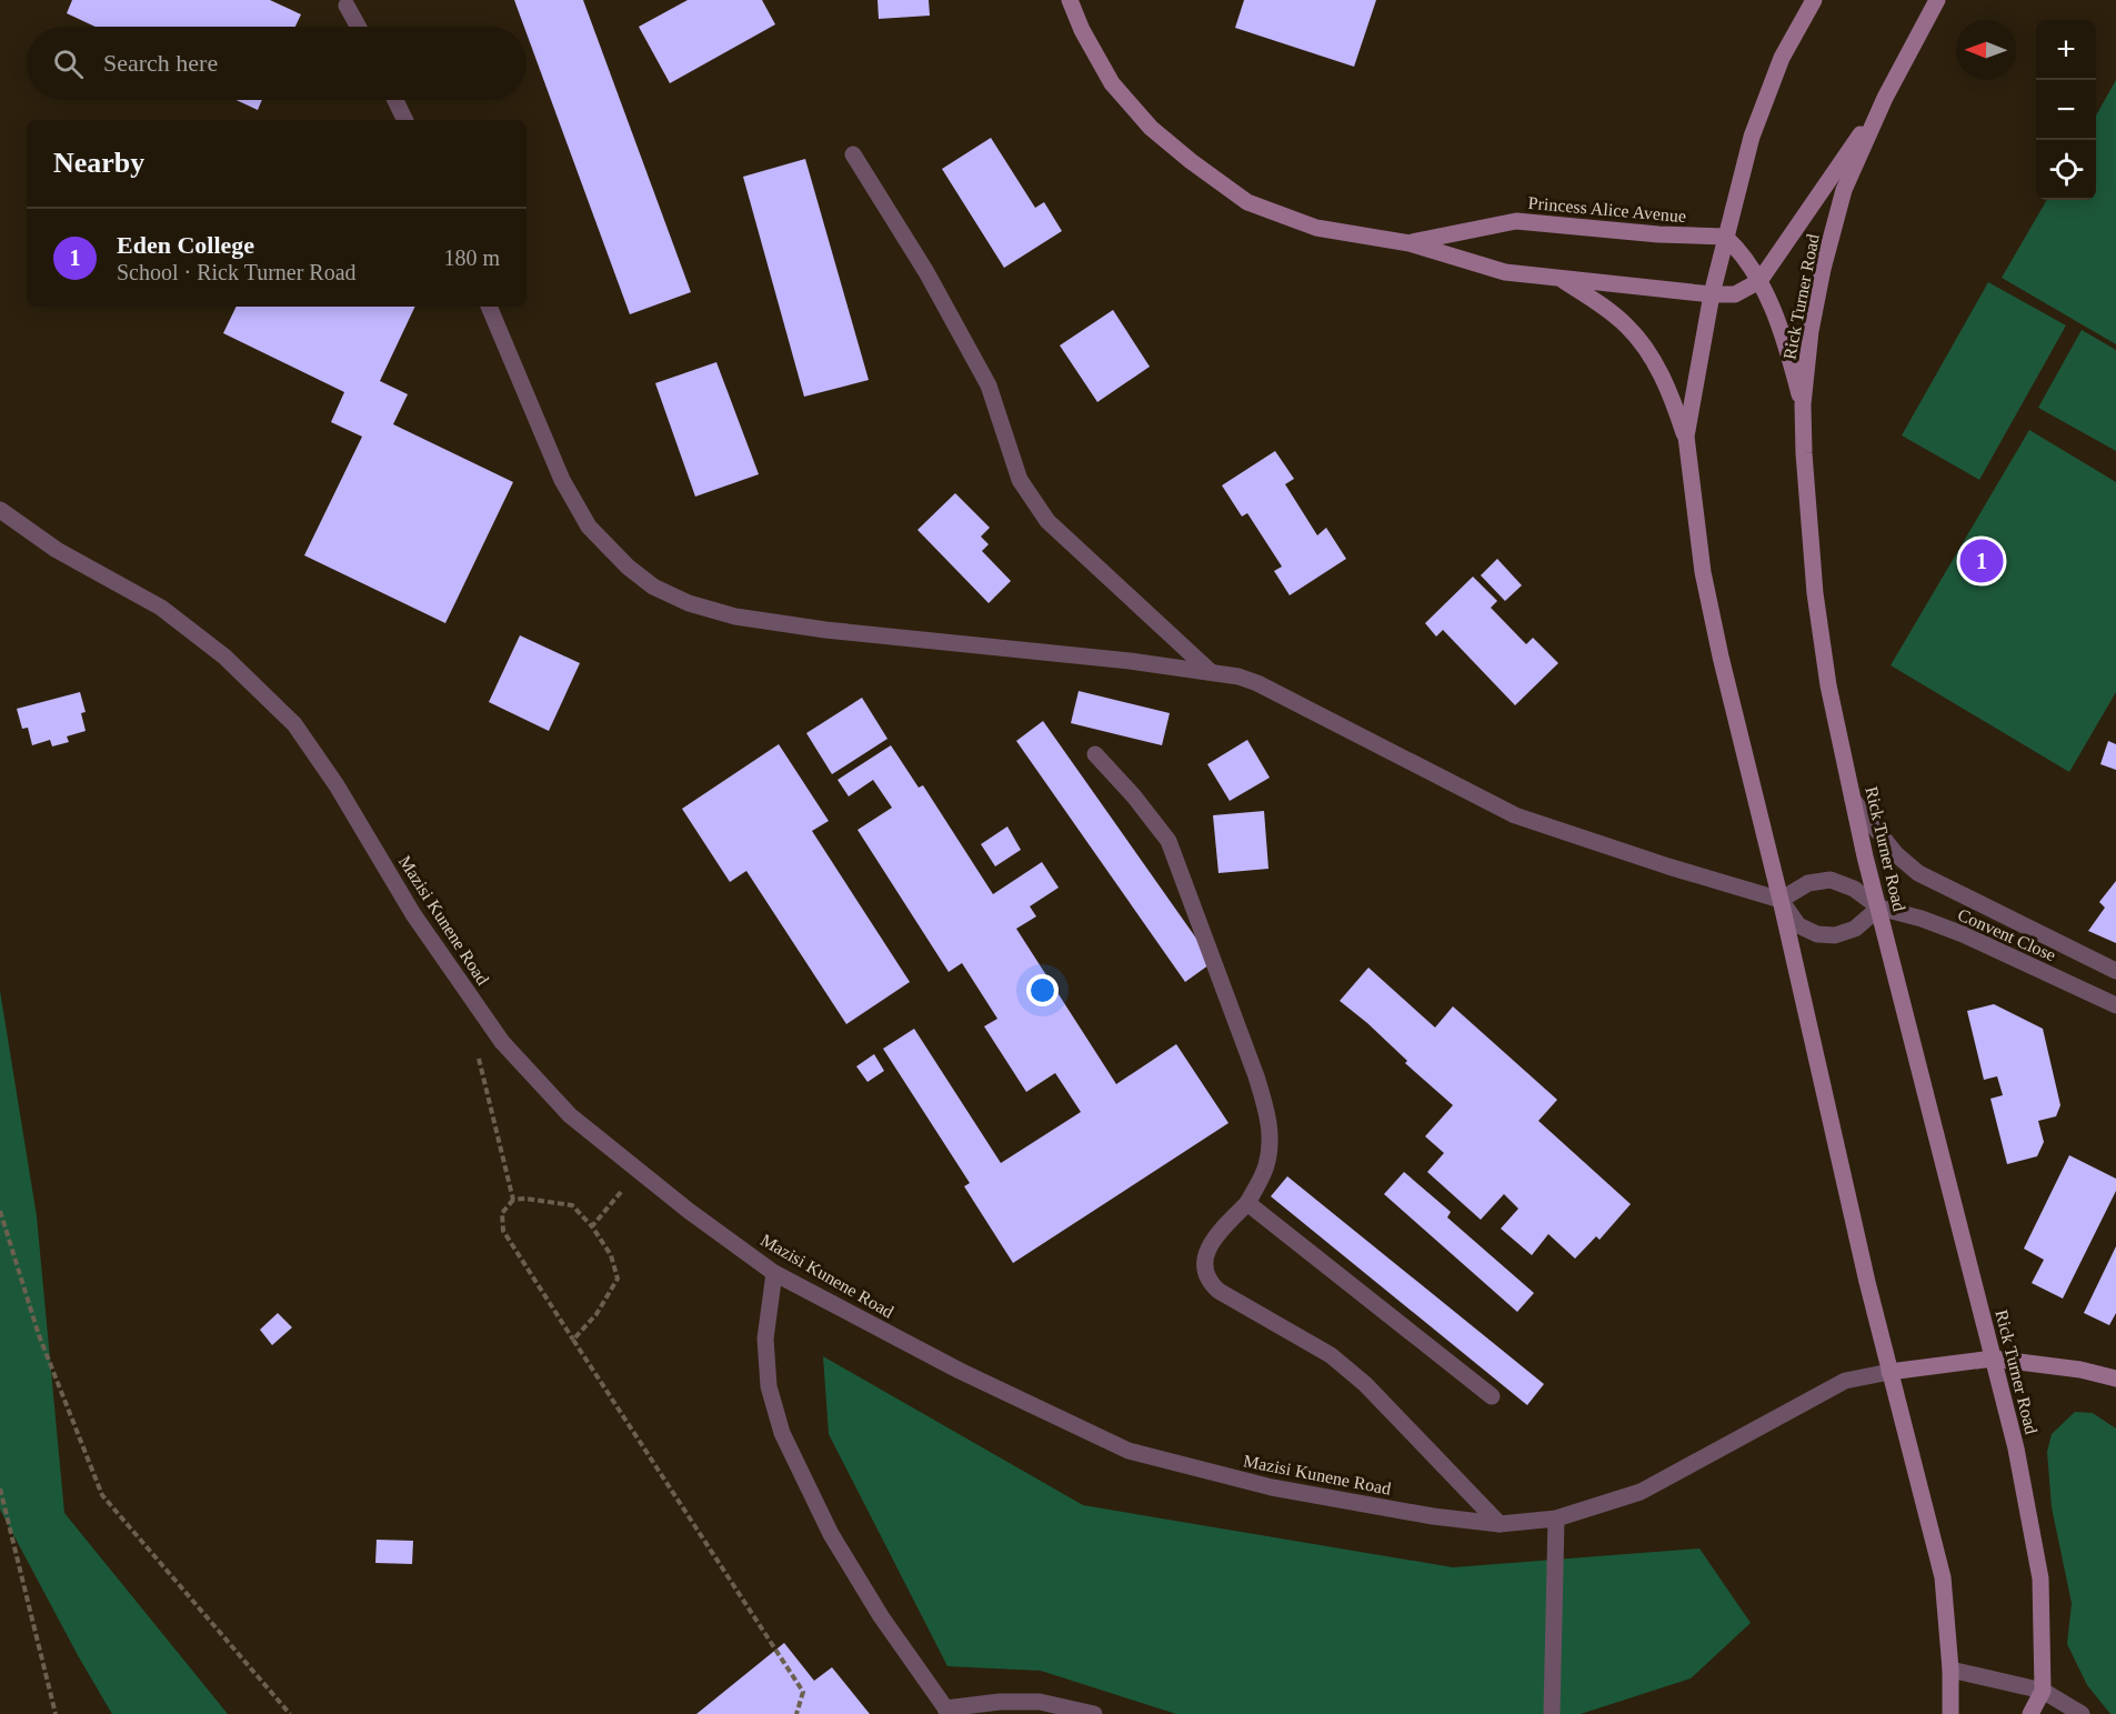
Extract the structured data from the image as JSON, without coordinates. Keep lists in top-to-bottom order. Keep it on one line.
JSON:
{"streets":{"main road":["Princess Alice Avenue","Rick Turner Road"],"street":["Mazisi Kunene Road","Convent Close"]},"crossings":[["Rick Turner Road","Convent Close"]],"north":"left","page":{"map_buttons":["+","−"],"search":"Search here","heading":"Nearby","list":[{"mark":"1","name":"Eden College","note":"School · Rick Turner Road","value":"180 m"}],"pins":"1"}}
